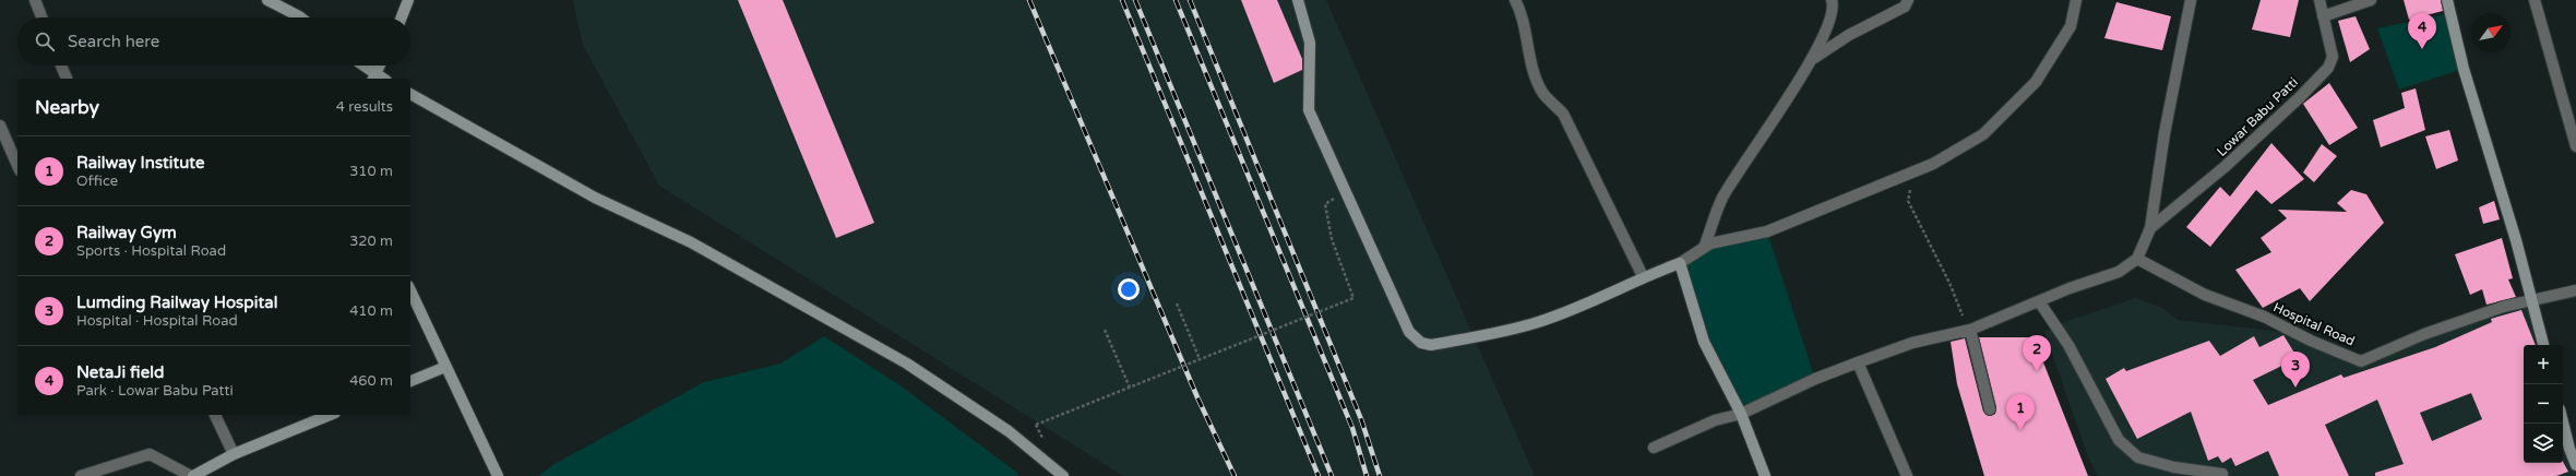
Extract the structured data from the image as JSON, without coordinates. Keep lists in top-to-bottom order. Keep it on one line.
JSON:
{"streets":{"street":["Lowar Babu Patti","Hospital Road"]},"north":"top right","page":{"pins":["4","2","3","1"],"search":"Search here","heading":["Nearby","4 results"],"list":[{"mark":"1","name":"Railway Institute","note":"Office","value":"310 m"},{"mark":"2","name":"Railway Gym","note":"Sports · Hospital Road","value":"320 m"},{"mark":"3","name":"Lumding Railway Hospital","note":"Hospital · Hospital Road","value":"410 m"},{"mark":"4","name":"NetaJi field","note":"Park · Lowar Babu Patti","value":"460 m"}],"map_buttons":["+","−"]}}
